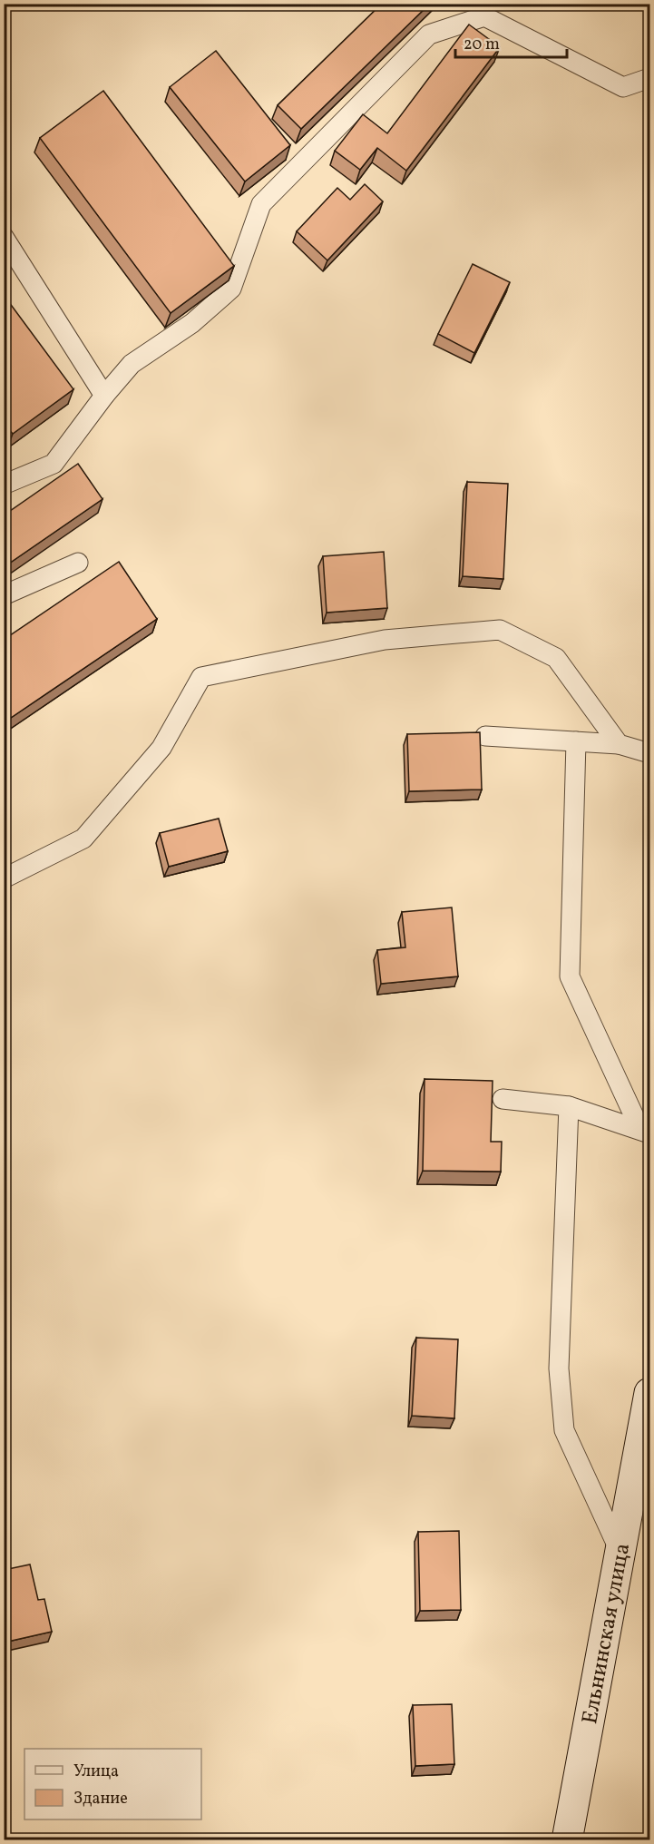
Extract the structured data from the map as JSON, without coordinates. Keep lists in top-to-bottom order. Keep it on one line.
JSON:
{"streets":{"main road":["Ельнинская улица"]},"legend":["Улица","Здание"],"scale_bar":"20 m"}
